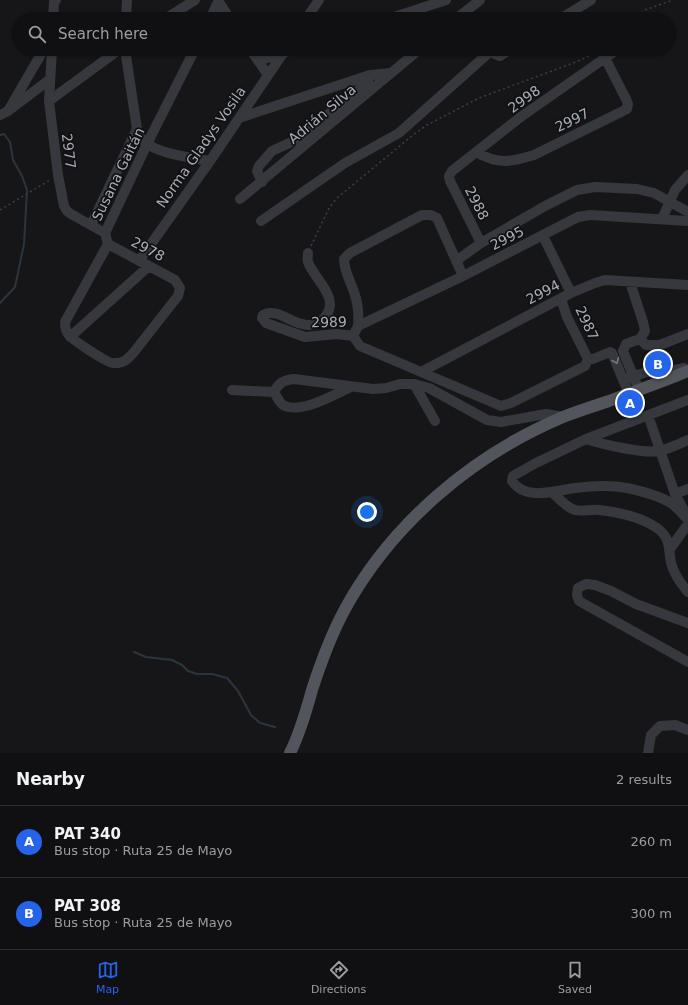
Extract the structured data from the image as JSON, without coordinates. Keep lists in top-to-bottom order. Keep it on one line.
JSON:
{"streets":{"street":["2998","Adrián Silva","2997","Norma Gladys Vosila","2977","Susana Gaitán","2988","2995","2978","2994","2989","2987"]},"crossings":[["2998","2997"],["2998","2988"],["Norma Gladys Vosila","2978"],["2977","Susana Gaitán"],["Susana Gaitán","2978"],["2988","2995"],["2995","2987"],["2994","2989"],["2994","2987"],["2989","2987"]],"page":{"search":"Search here","pins":["B","A"],"heading":["Nearby","2 results"],"list":[{"mark":"A","name":"PAT 340","note":"Bus stop · Ruta 25 de Mayo","value":"260 m"},{"mark":"B","name":"PAT 308","note":"Bus stop · Ruta 25 de Mayo","value":"300 m"}],"nav":["Map","Directions","Saved"]}}
